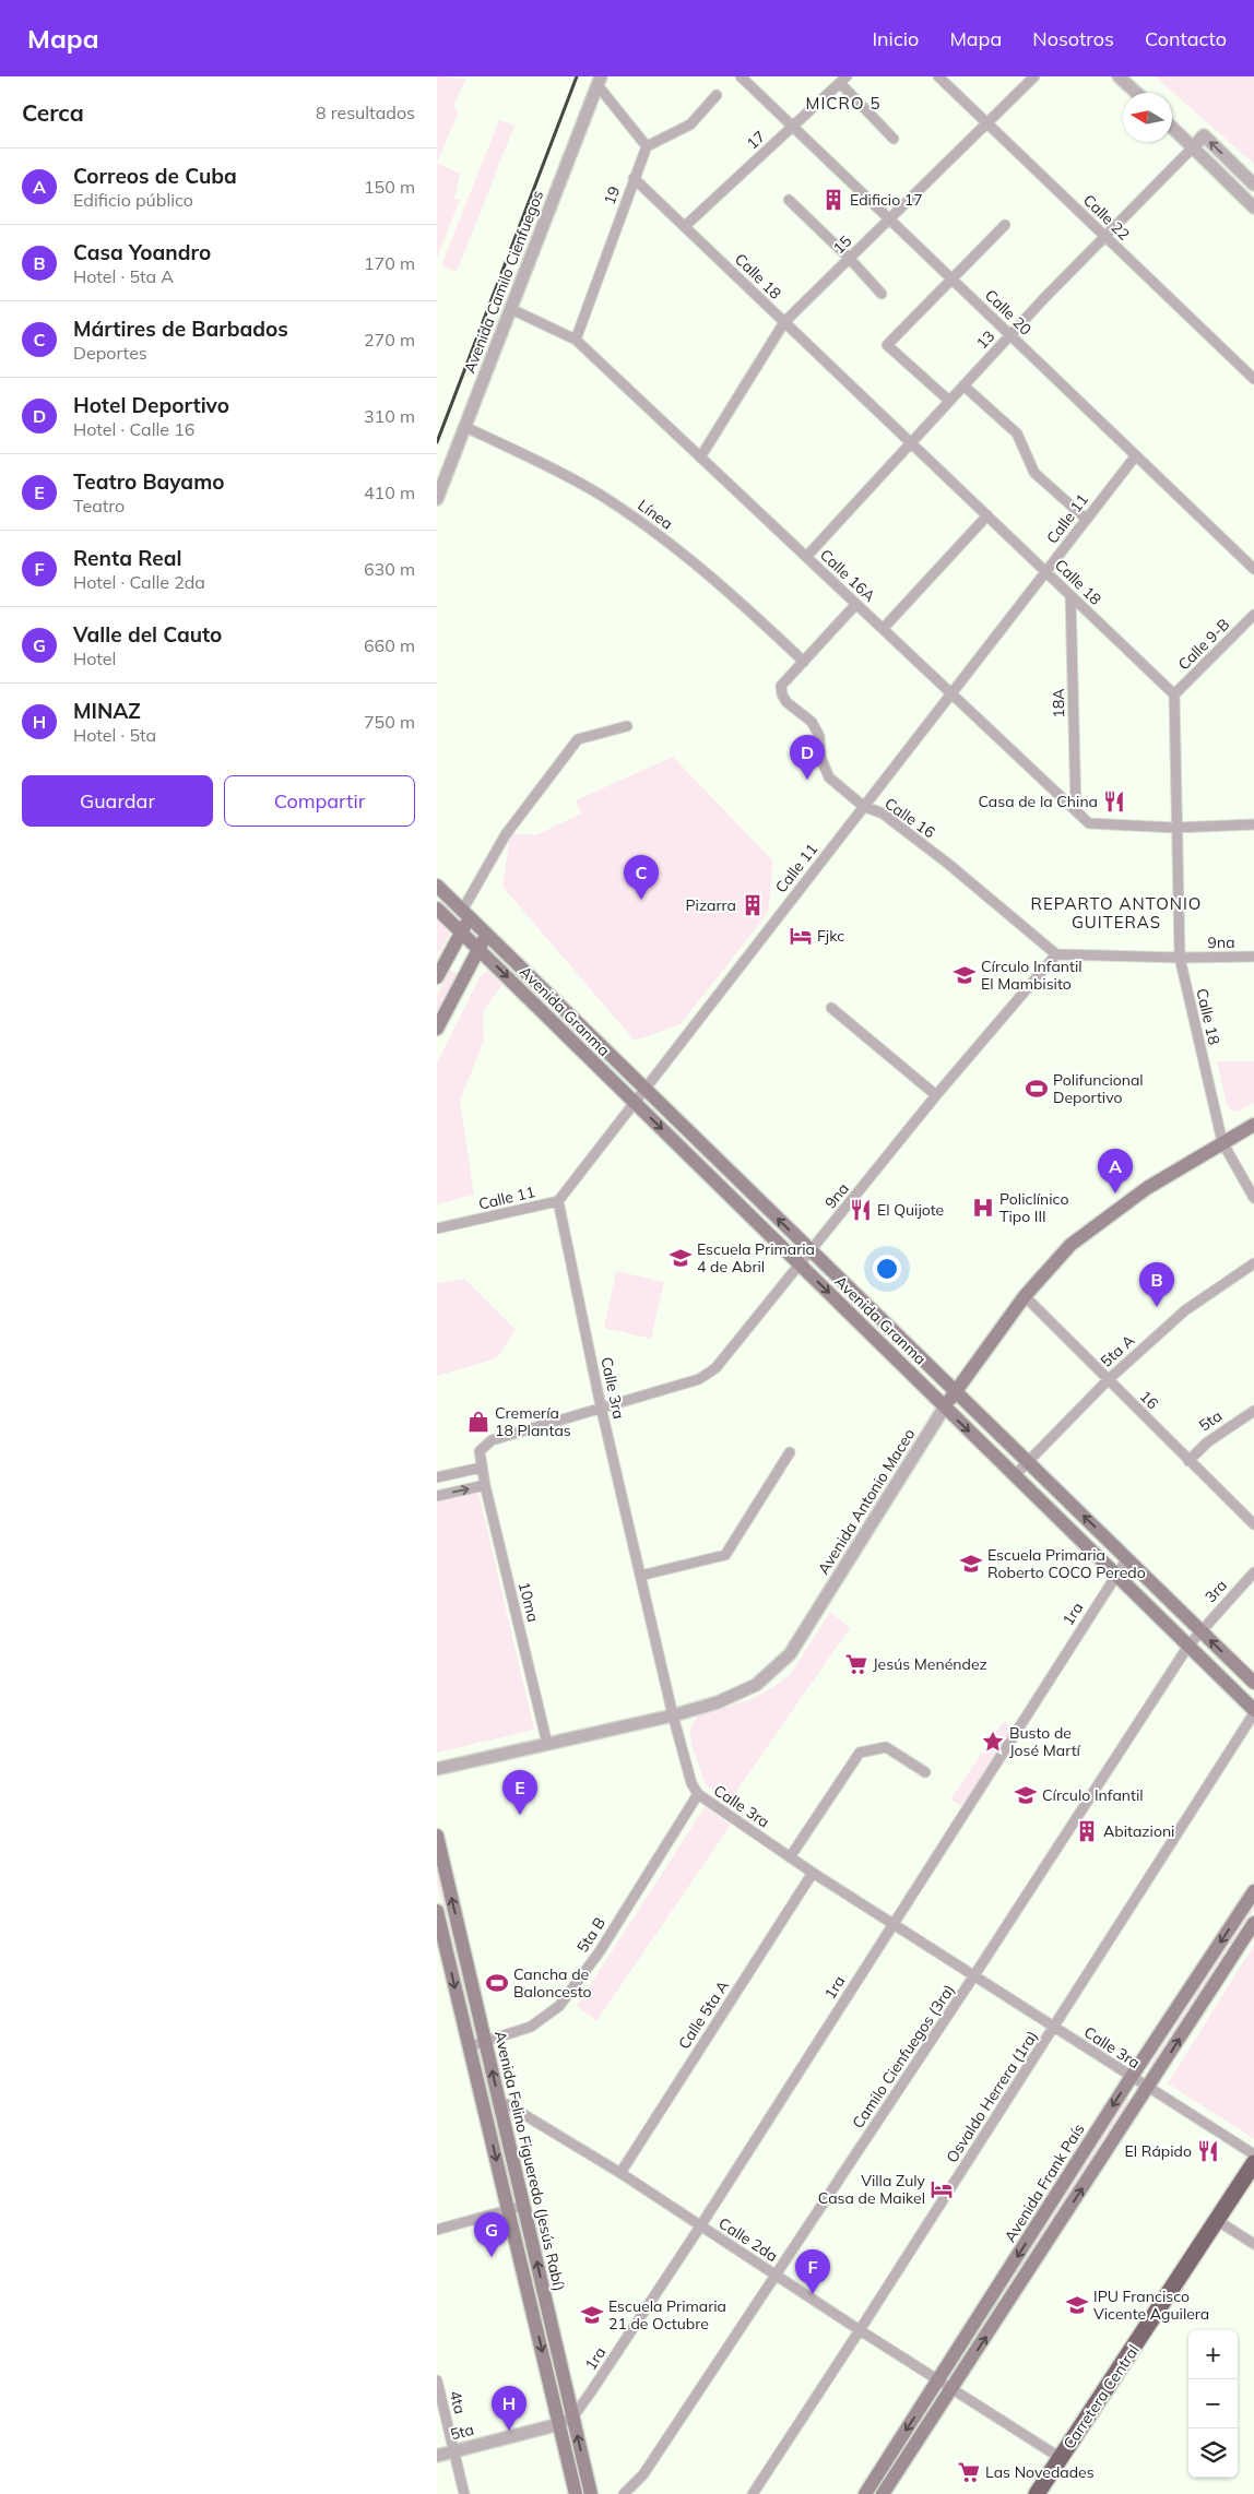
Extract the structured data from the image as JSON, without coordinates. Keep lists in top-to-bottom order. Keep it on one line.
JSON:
{"streets":{"highway":["Carretera Central"],"main road":["Avenida Granma","Avenida Antonio Maceo","Avenida Felino Figueredo (Jesús Rabí)","Avenida Frank País"],"street":["17","19","Calle 22","15","Calle 18","Avenida Camilo Cienfuegos","Calle 20","13","Línea","Calle 11","Calle 16A","Calle 9-B","18A","Calle 16","9na","5ta A","Calle 3ra","16","5ta","3ra","10ma","1ra","5ta B","Calle 5ta A","Camilo Cienfuegos (3ra)","Osvaldo Herrera (1ra)","Calle 2da","4ta"]},"crossings":[["17","Calle 18"],["17","Calle 20"],["19","Calle 18"],["19","Calle 16A"],["Calle 22","15"],["Calle 22","13"],["15","Calle 18"],["15","Calle 20"],["15","Calle 16A"],["Calle 18","13"],["Calle 18","Calle 11"],["Calle 18","Calle 16A"],["Calle 18","Calle 9-B"],["Calle 18","18A"],["Calle 18","9na"],["Calle 18","Avenida Antonio Maceo"],["Avenida Camilo Cienfuegos","Línea"],["Avenida Camilo Cienfuegos","Calle 16A"],["Calle 20","13"],["Calle 20","Calle 11"],["13","Calle 16A"],["Línea","Calle 16"],["Calle 11","Calle 16A"],["Calle 11","Calle 16"],["Calle 11","Avenida Granma"],["Calle 11","Calle 3ra"],["Calle 16A","18A"],["Calle 16","9na"],["9na","Avenida Granma"],["9na","Calle 3ra"],["9na","10ma"],["Avenida Granma","5ta A"],["Avenida Granma","Avenida Antonio Maceo"],["Avenida Granma","3ra"],["Avenida Granma","1ra"],["Avenida Granma","Camilo Cienfuegos (3ra)"],["Avenida Granma","Osvaldo Herrera (1ra)"],["5ta A","16"],["Calle 3ra","Avenida Antonio Maceo"],["Calle 3ra","1ra"],["Calle 3ra","5ta B"],["Calle 3ra","Calle 5ta A"],["Calle 3ra","Camilo Cienfuegos (3ra)"],["Calle 3ra","Osvaldo Herrera (1ra)"],["Calle 3ra","Avenida Frank País"],["16","5ta"],["16","Avenida Antonio Maceo"],["5ta","Avenida Felino Figueredo (Jesús Rabí)"],["5ta","4ta"],["Avenida Antonio Maceo","10ma"],["3ra","Camilo Cienfuegos (3ra)"],["1ra","Avenida Felino Figueredo (Jesús Rabí)"],["1ra","Calle 2da"],["5ta B","Avenida Felino Figueredo (Jesús Rabí)"],["Calle 5ta A","Calle 2da"],["Camilo Cienfuegos (3ra)","Calle 2da"],["Osvaldo Herrera (1ra)","Calle 2da"],["Avenida Felino Figueredo (Jesús Rabí)","Calle 2da"],["Avenida Frank País","Calle 2da"],["Calle 2da","Carretera Central"]],"districts":["MICRO 5","REPARTO ANTONIO GUITERAS"],"places":{"building":["Edificio 17","Pizarra","Abitazioni"],"restaurant":["Casa de la China","El Quijote","El Rápido"],"hotel":["Fjkc","Villa Zuly Casa de Maikel"],"school or university":["Círculo Infantil El Mambisito","Escuela Primaria 4 de Abril","Escuela Primaria Roberto COCO Peredo","Círculo Infantil","IPU Francisco Vicente Aguilera","Escuela Primaria 21 de Octubre"],"sports":["Polifuncional Deportivo","Cancha de Baloncesto"],"hospital":["Policlínico Tipo III"],"shop":["Cremería 18 Plantas"],"supermarket":["Jesús Menéndez","Las Novedades"],"place":["Busto de José Martí"]},"north":"left","page":{"header":"Mapa","nav":["Inicio","Mapa","Nosotros","Contacto"],"heading":["Cerca","8 resultados"],"list":[{"mark":"A","name":"Correos de Cuba","note":"Edificio público","value":"150 m"},{"mark":"B","name":"Casa Yoandro","note":"Hotel · 5ta A","value":"170 m"},{"mark":"C","name":"Mártires de Barbados","note":"Deportes","value":"270 m"},{"mark":"D","name":"Hotel Deportivo","note":"Hotel · Calle 16","value":"310 m"},{"mark":"E","name":"Teatro Bayamo","note":"Teatro","value":"410 m"},{"mark":"F","name":"Renta Real","note":"Hotel · Calle 2da","value":"630 m"},{"mark":"G","name":"Valle del Cauto","note":"Hotel","value":"660 m"},{"mark":"H","name":"MINAZ","note":"Hotel · 5ta","value":"750 m"}],"pins":["D","C","A","B","E","G","F","H"],"buttons":["Guardar","Compartir"],"map_buttons":["+","−"]}}
